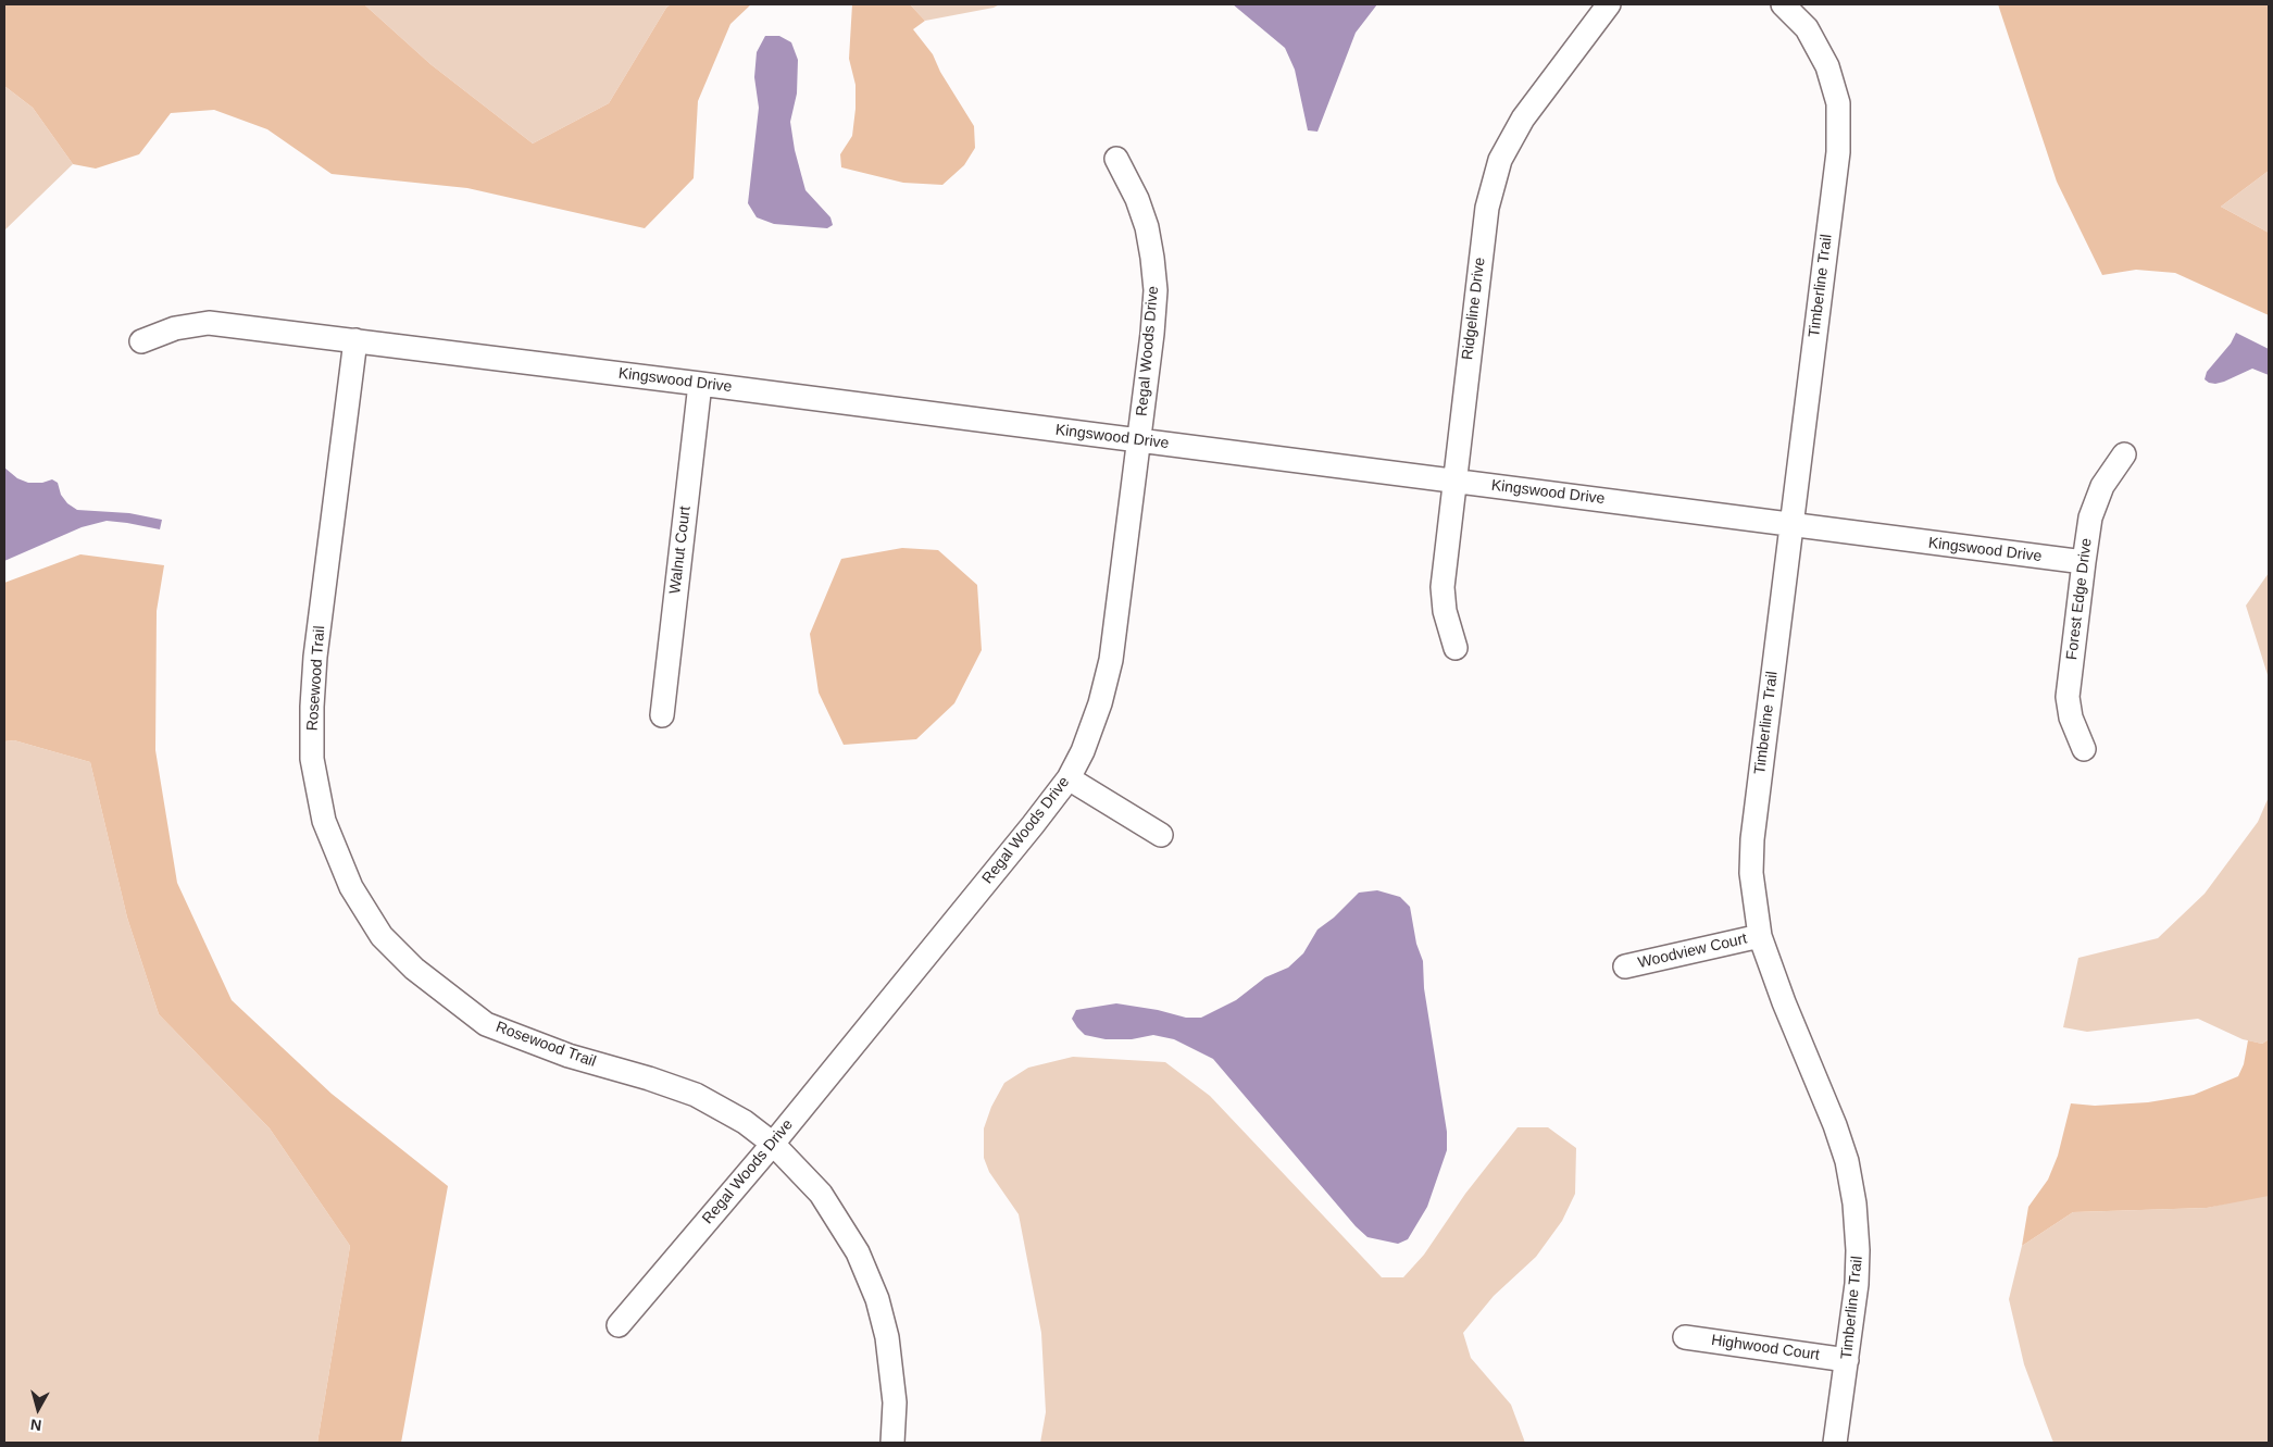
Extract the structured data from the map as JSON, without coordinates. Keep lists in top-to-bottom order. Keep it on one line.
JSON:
{"streets":{"street":["Timberline Trail","Ridgeline Drive","Regal Woods Drive","Kingswood Drive","Walnut Court","Forest Edge Drive","Rosewood Trail","Woodview Court","Highwood Court"]},"crossings":[["Timberline Trail","Kingswood Drive"],["Timberline Trail","Woodview Court"],["Timberline Trail","Highwood Court"],["Ridgeline Drive","Kingswood Drive"],["Regal Woods Drive","Kingswood Drive"],["Regal Woods Drive","Rosewood Trail"],["Kingswood Drive","Walnut Court"],["Kingswood Drive","Forest Edge Drive"],["Kingswood Drive","Rosewood Trail"]],"north":"bottom"}
